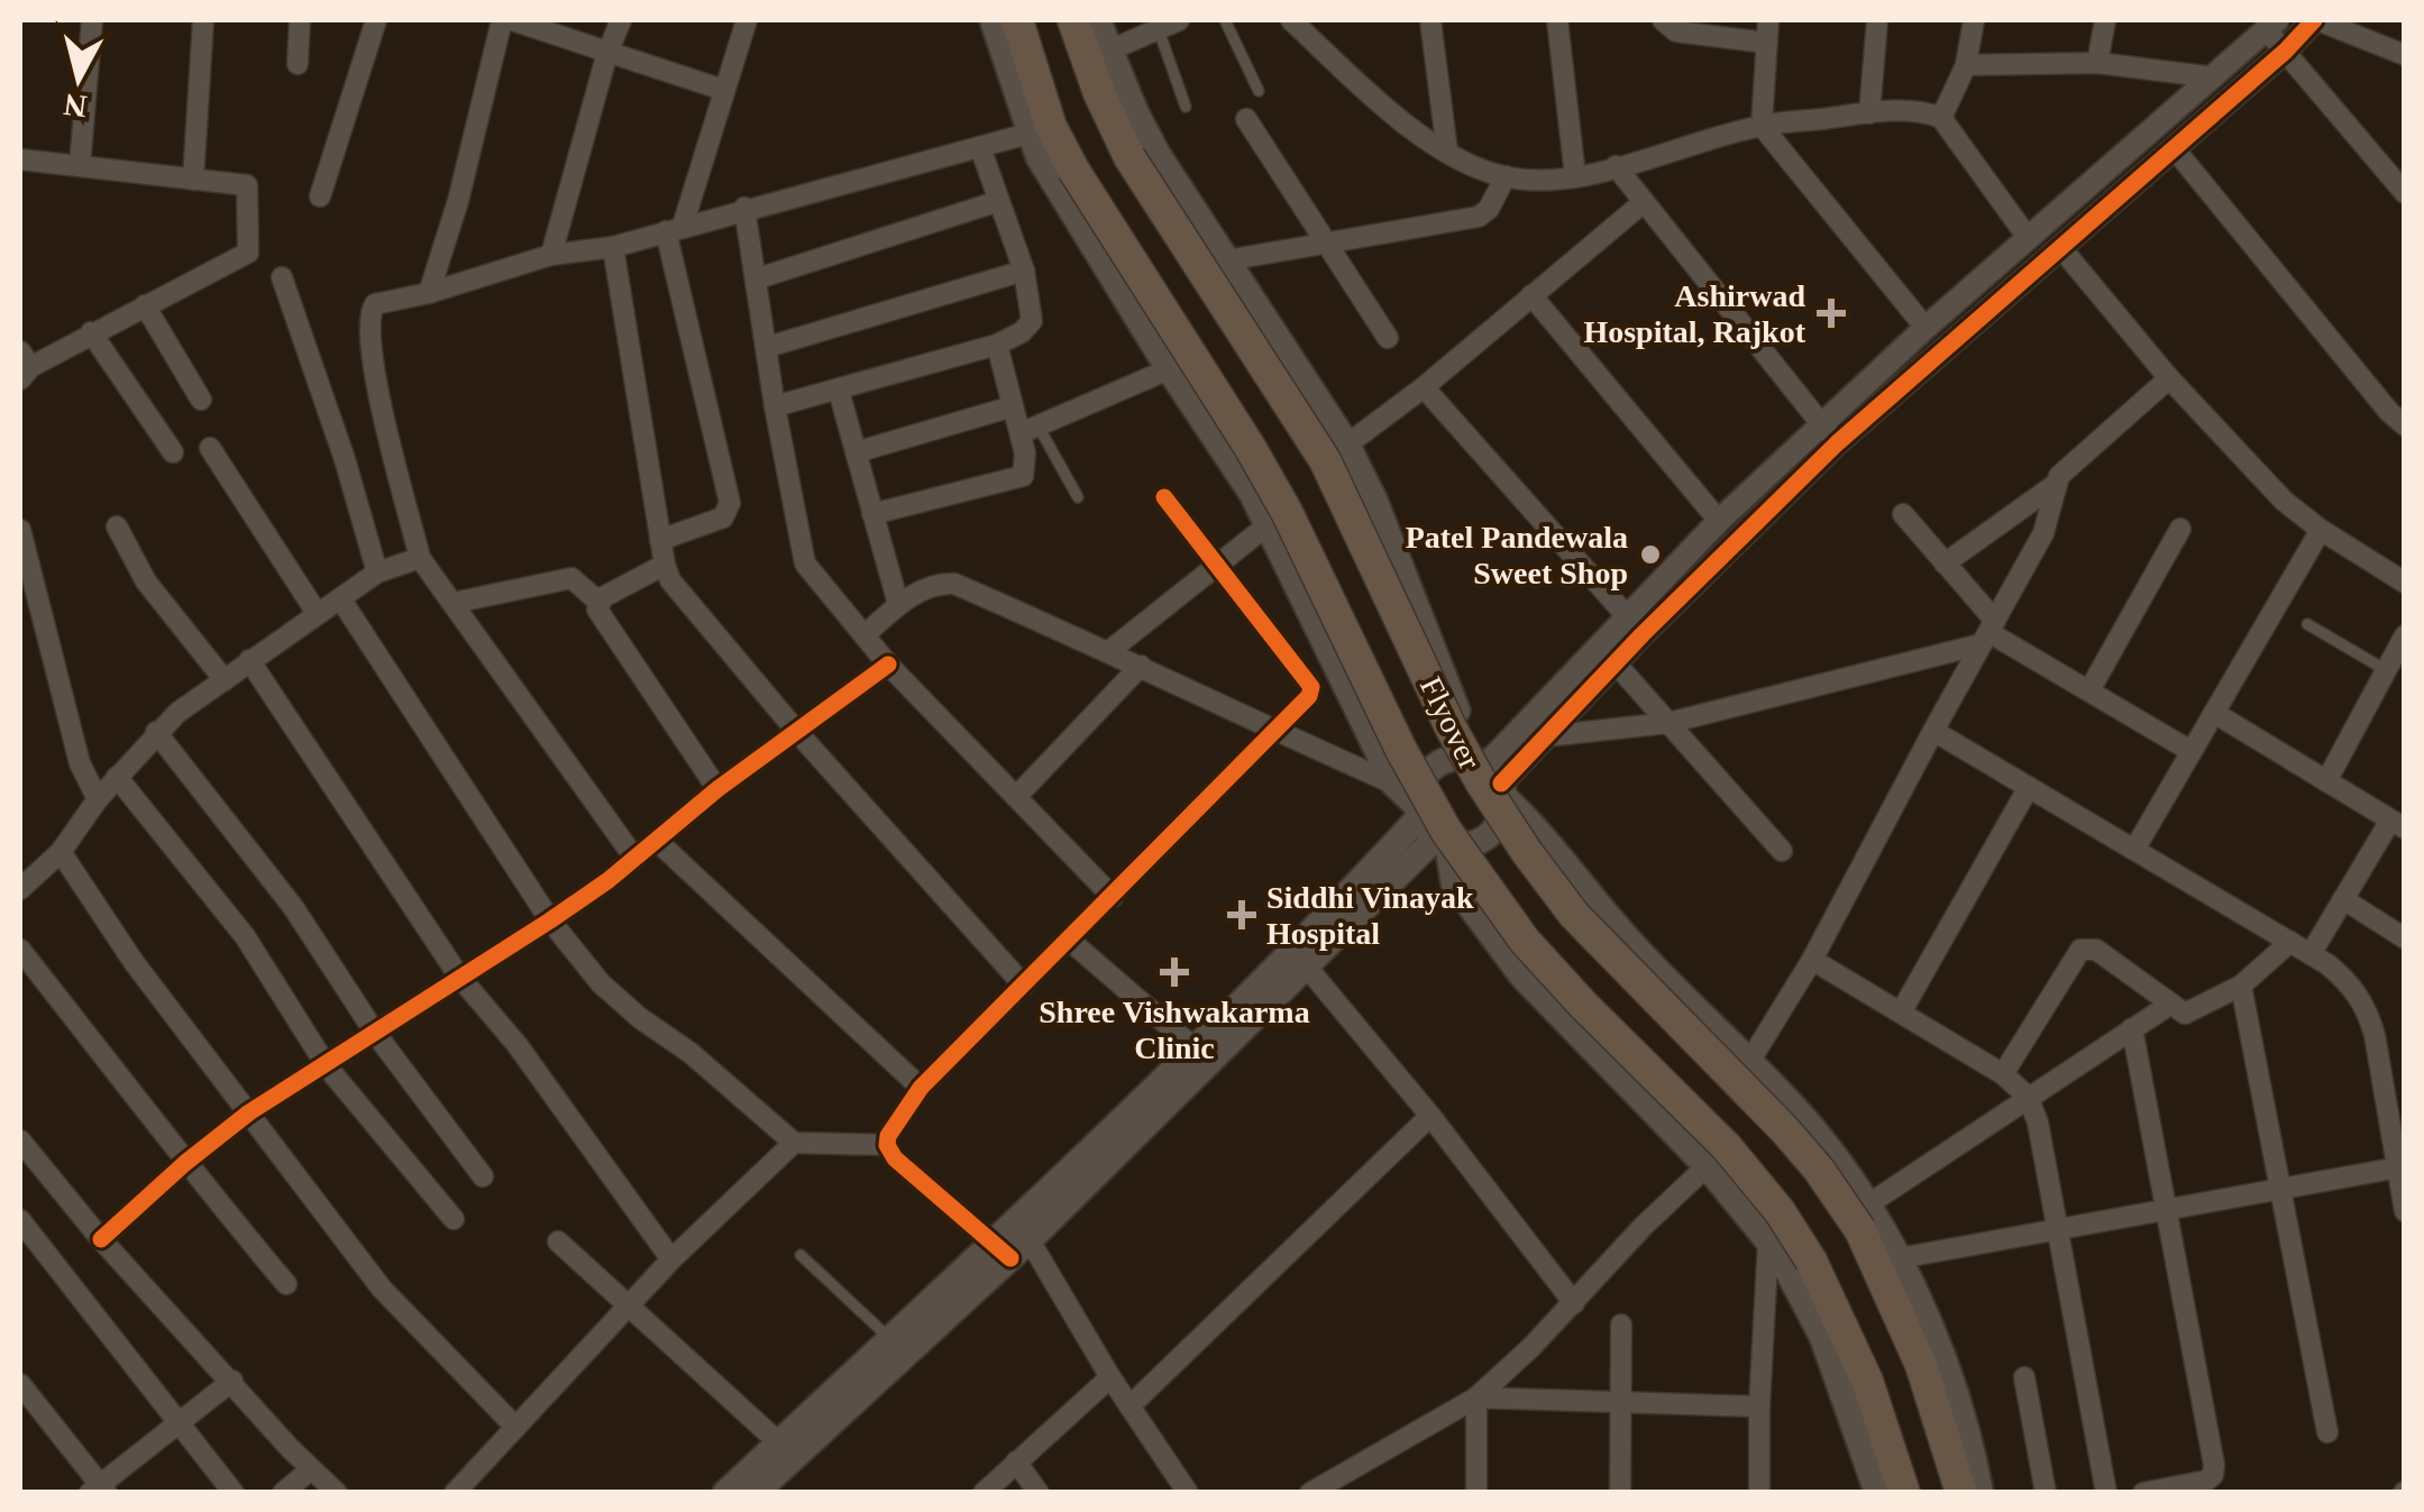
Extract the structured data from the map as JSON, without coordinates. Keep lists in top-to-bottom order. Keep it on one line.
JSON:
{"streets":{"highway":["Flyover"]},"places":{"health":["Ashirwad Hospital, Rajkot","Siddhi Vinayak Hospital","Shree Vishwakarma Clinic"],"other":["Patel Pandewala Sweet Shop"]},"north":"bottom"}
